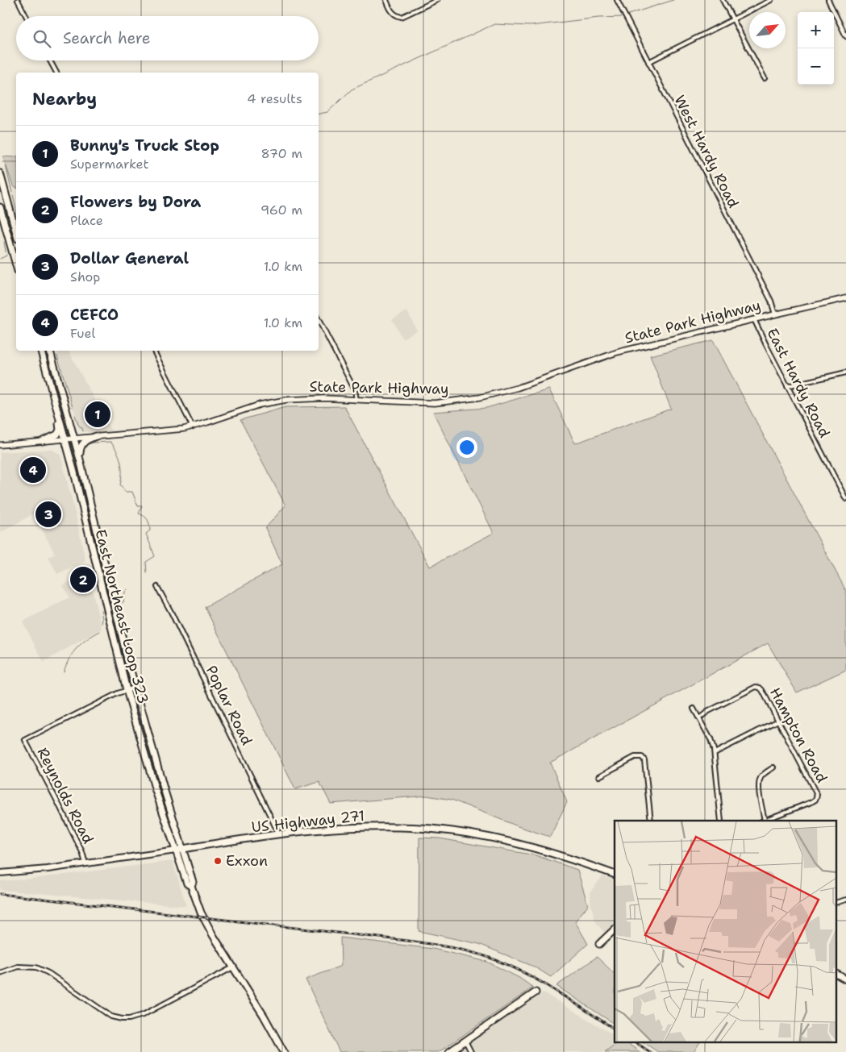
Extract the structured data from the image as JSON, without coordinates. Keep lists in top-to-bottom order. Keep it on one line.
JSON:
{"streets":{"highway":["East Northeast Loop 323","US Highway 271"],"main road":["State Park Highway"],"street":["West Hardy Road","East Hardy Road","Poplar Road","Hampton Road","Reynolds Road"]},"crossings":[["West Hardy Road","State Park Highway"],["State Park Highway","East Hardy Road"],["State Park Highway","East Northeast Loop 323"],["East Northeast Loop 323","Reynolds Road"],["East Northeast Loop 323","US Highway 271"],["Poplar Road","US Highway 271"],["Reynolds Road","US Highway 271"]],"places":["Exxon"],"north":"top right","page":{"map_buttons":["+","−"],"search":"Search here","heading":["Nearby","4 results"],"list":[{"mark":"1","name":"Bunny's Truck Stop","note":"Supermarket","value":"870 m"},{"mark":"2","name":"Flowers by Dora","note":"Place","value":"960 m"},{"mark":"3","name":"Dollar General","note":"Shop","value":"1.0 km"},{"mark":"4","name":"CEFCO","note":"Fuel","value":"1.0 km"}],"pins":["1","4","3","2"]}}
